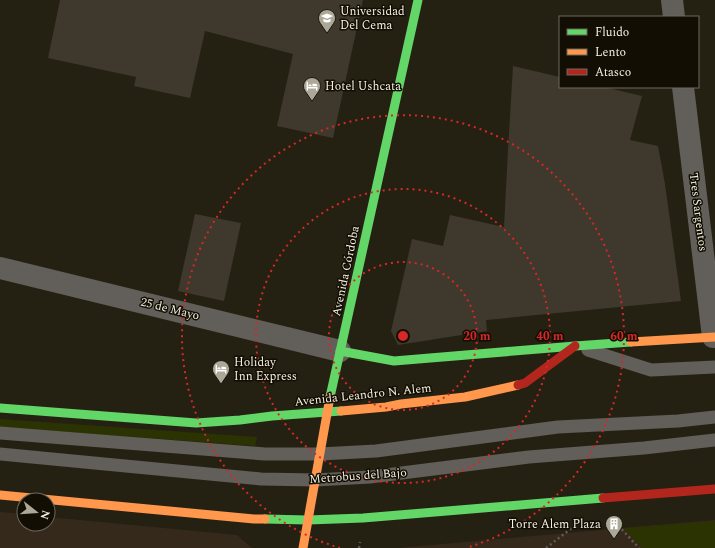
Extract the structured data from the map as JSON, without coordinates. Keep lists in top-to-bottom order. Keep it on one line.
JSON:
{"streets":{"main road":["Avenida Córdoba","Avenida Leandro N. Alem"],"street":["Tres Sargentos","25 de Mayo"],"lane":["Metrobus del Bajo"]},"crossings":[["Avenida Córdoba","25 de Mayo"],["Avenida Córdoba","Avenida Leandro N. Alem"],["Avenida Córdoba","Metrobus del Bajo"]],"places":{"school or university":["Universidad Del Cema"],"hotel":["Hotel Ushcata","Holiday Inn Express"],"building":["Torre Alem Plaza"]},"legend":["Fluido","Lento","Atasco"],"north":"right","rings":["20 m","40 m","60 m"]}
